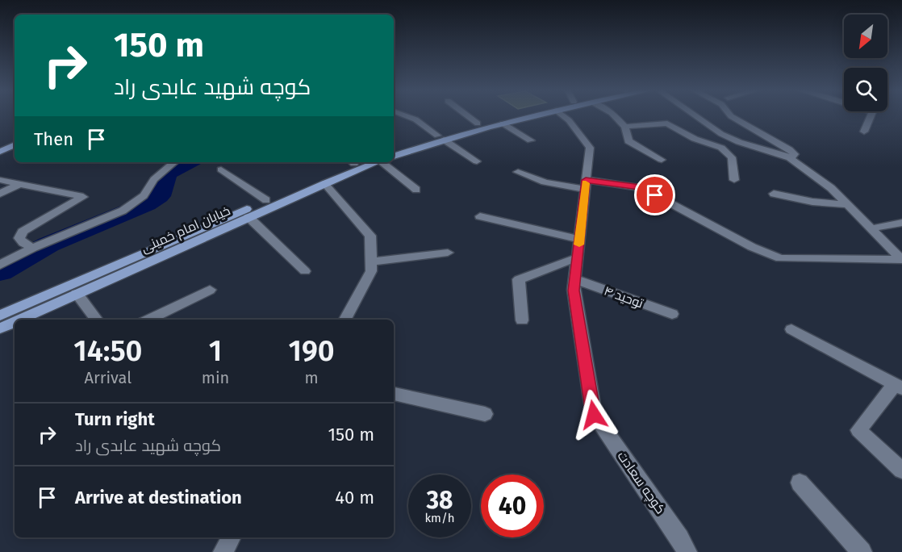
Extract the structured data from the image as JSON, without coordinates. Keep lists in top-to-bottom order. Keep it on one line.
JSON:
{"streets":{"main road":["خیابان امام خمینی"],"street":["توحید ۴","کوچه سعادت"]},"crossings":[["توحید ۴","کوچه سعادت"]],"north":"bottom left","page":{"turn":["150 m","کوچه شهید عابدی راد"],"then":"Then","eta":["14:50","Arrival","1","min","190","m"],"list":[{"name":"Turn right","note":"کوچه شهید عابدی راد","value":"150 m"},{"name":"Arrive at destination","value":"40 m"}],"speed":"38 km/h","limit":"40"}}
